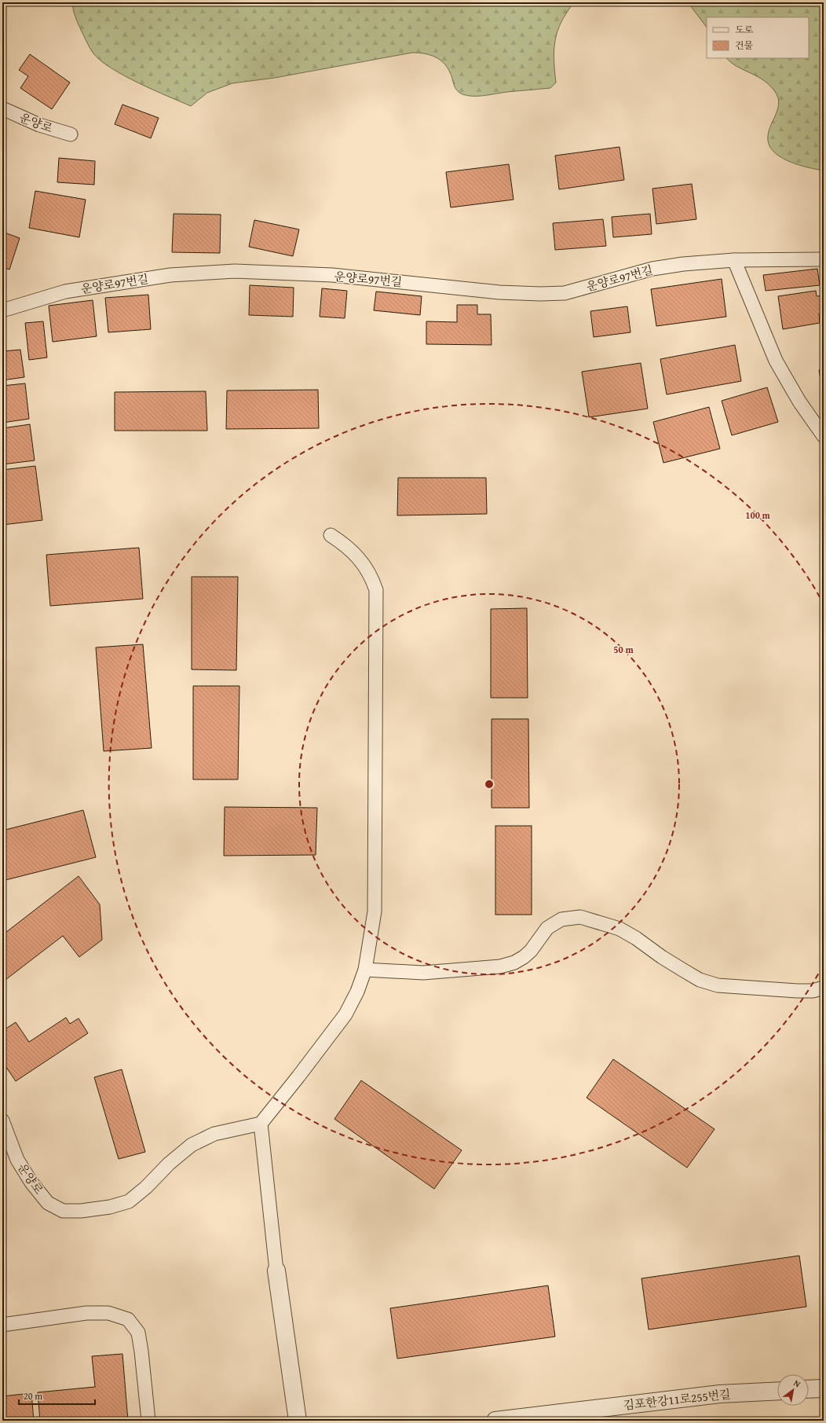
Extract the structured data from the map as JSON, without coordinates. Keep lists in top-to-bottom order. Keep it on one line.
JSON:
{"streets":{"street":["김포한강11로255번길"],"lane":["운양로","운양로97번길"]},"legend":["도로","건물"],"scale_bar":"20 m","north":"top right","rings":["100 m","50 m"]}
